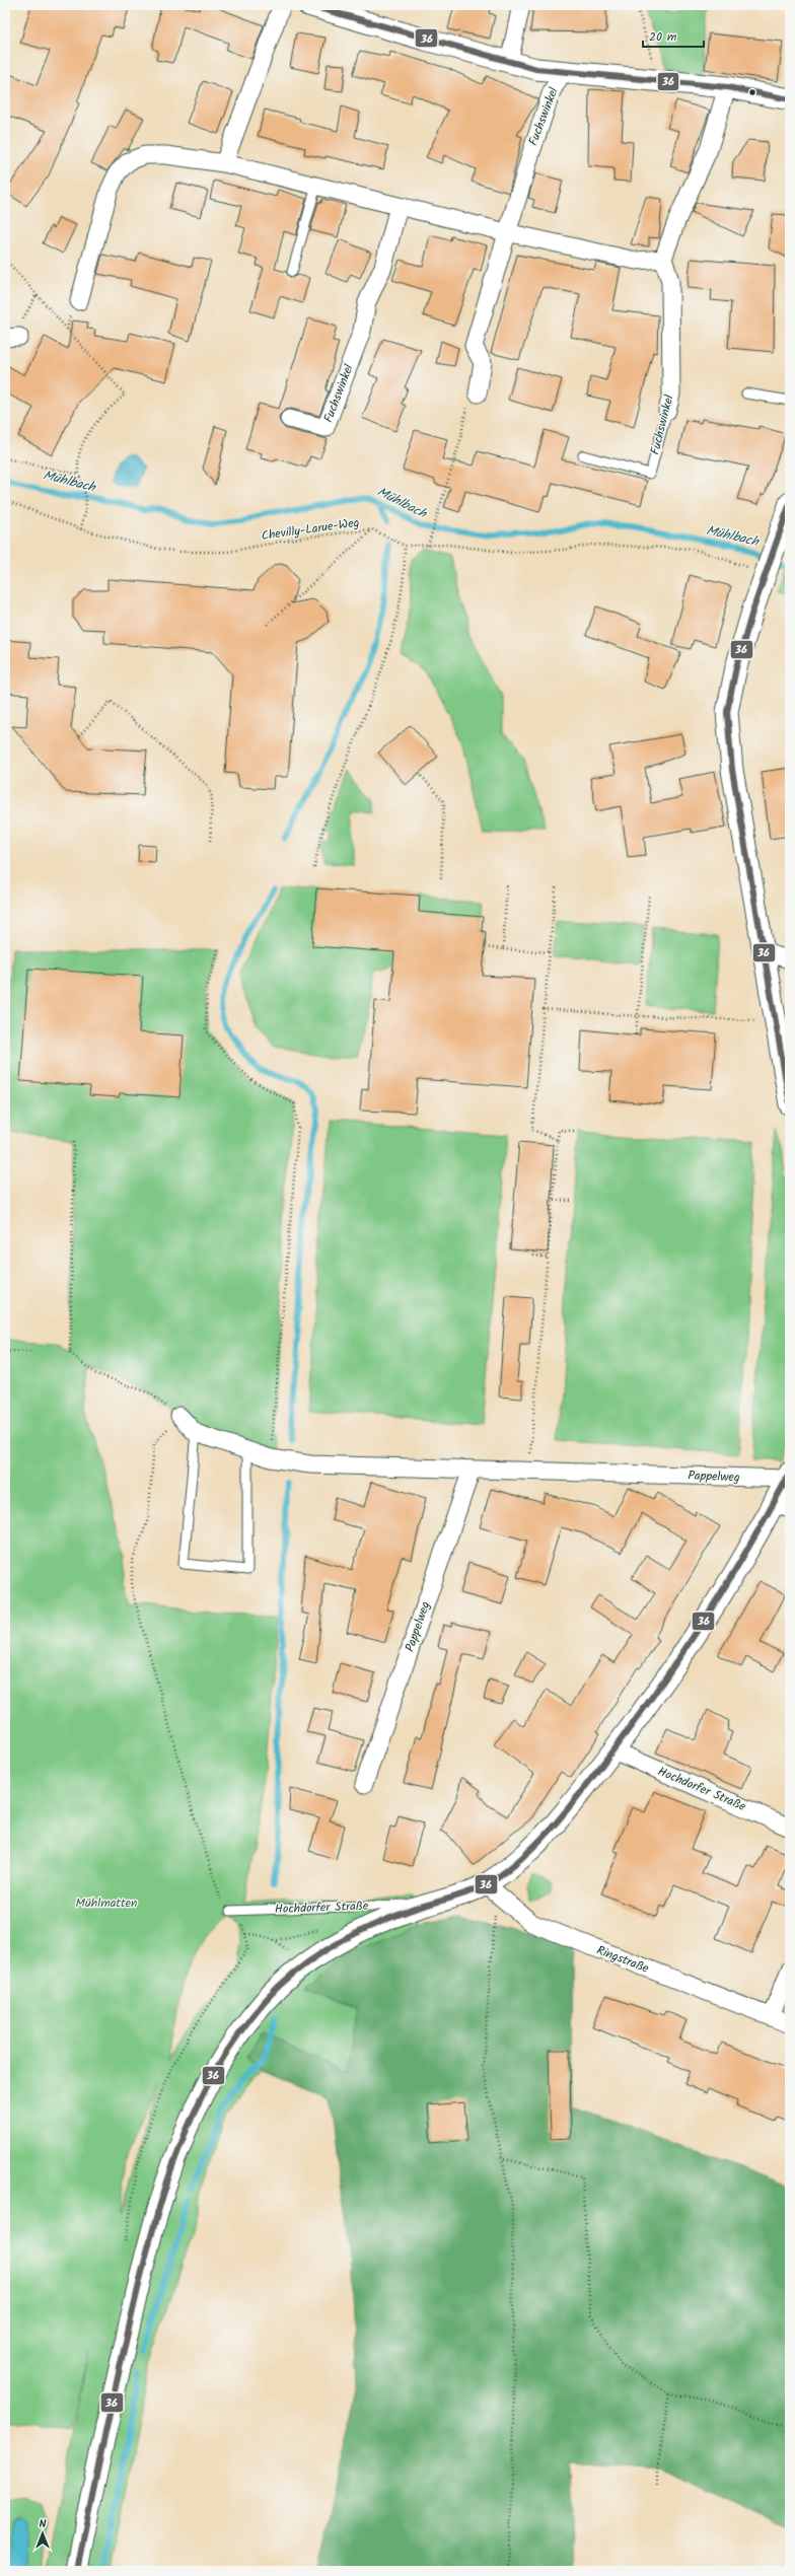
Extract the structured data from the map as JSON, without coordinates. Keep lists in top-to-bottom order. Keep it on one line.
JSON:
{"streets":{"street":["Fuchswinkel","Pappelweg","Hochdorfer Straße","Ringstraße"],"path":["Chevilly-Larue-Weg"]},"crossings":[["Pappelweg","Hochdorfer Straße"],["Hochdorfer Straße","Ringstraße"]],"water":["Mühlbach"],"parks":["Mühlmatten"],"lines":["transit line 36"],"scale_bar":"20 m","north":"top"}
